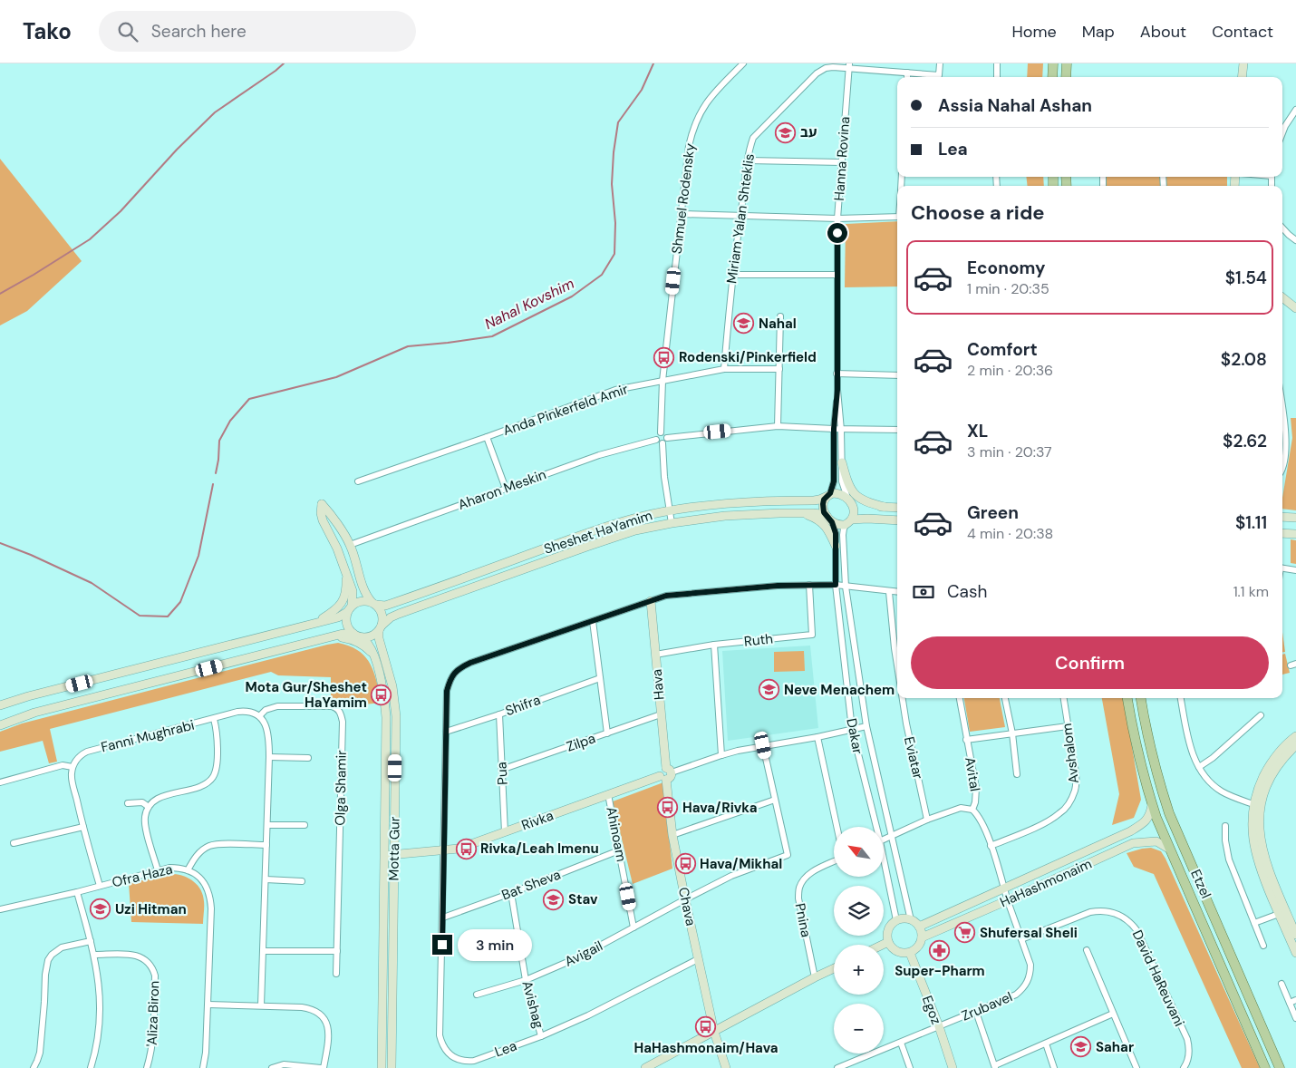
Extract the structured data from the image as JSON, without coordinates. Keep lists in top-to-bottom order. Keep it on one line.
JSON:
{"streets":{"main road":["Etzel"],"street":["Hanna Rovina","Shmuel Rodensky","Miriam Yalan Shteklis","Anda Pinkerfeld Amir","Aharon Meskin","Sheshet HaYamim","Ruth","Hava","Shifra","Fanni Mughrabi","Dakar","Zilpa","Avshalom","Eviatar","Pua","Avital","Olga Shamir","Rivka","Ahinoam","Motta Gur","Ofra Haza","HaHashmonaim","Bat Sheva","Chava","Pnina","Avigail","David HaReuvani","Avishag","Zrubavel","Egoz","'Aliza Biron","Lea"]},"crossings":[["Hanna Rovina","Miriam Yalan Shteklis"],["Hanna Rovina","Sheshet HaYamim"],["Hanna Rovina","Dakar"],["Shmuel Rodensky","Anda Pinkerfeld Amir"],["Shmuel Rodensky","Aharon Meskin"],["Miriam Yalan Shteklis","Anda Pinkerfeld Amir"],["Anda Pinkerfeld Amir","Aharon Meskin"],["Sheshet HaYamim","Dakar"],["Sheshet HaYamim","Motta Gur"],["Ruth","Hava"],["Ruth","Lea"],["Hava","Zilpa"],["Hava","Lea"],["Shifra","Pua"],["Shifra","Lea"],["Fanni Mughrabi","Olga Shamir"],["Dakar","HaHashmonaim"],["Dakar","Egoz"],["Dakar","Lea"],["Zilpa","Pua"],["Avshalom","Avital"],["Pua","Rivka"],["Avital","HaHashmonaim"],["Avital","Zrubavel"],["Rivka","Ahinoam"],["Rivka","Motta Gur"],["Rivka","Chava"],["Rivka","Lea"],["Ahinoam","Bat Sheva"],["Ahinoam","Avigail"],["HaHashmonaim","Etzel"],["HaHashmonaim","Zrubavel"],["HaHashmonaim","Egoz"],["Bat Sheva","Avishag"],["Bat Sheva","Lea"],["Chava","Avigail"],["Chava","Lea"],["Avigail","Avishag"],["David HaReuvani","Zrubavel"],["Avishag","Lea"],["Zrubavel","Egoz"]],"water":["Nahal Kovshim"],"places":{"school or university":["עב","Nahal","Neve Menachem","Stav","Uzi Hitman","Sahar"],"bus stop":["Rodenski/Pinkerfield","Mota Gur/Sheshet HaYamim","Hava/Rivka","Rivka/Leah Imenu","Hava/Mikhal","HaHashmonaim/Hava"],"supermarket":["Shufersal Sheli"],"pharmacy":["Super-Pharm"]},"north":"top left","page":{"header":"Tako","search":"Search here","nav":["Home","Map","About","Contact"],"banner":["Assia Nahal Ashan","Lea"],"heading":"Choose a ride","list":[{"name":"Economy","note":"1 min · 20:35","value":"$1.54"},{"name":"Comfort","note":"2 min · 20:36","value":"$2.08"},{"name":"XL","note":"3 min · 20:37","value":"$2.62"},{"name":"Green","note":"4 min · 20:38","value":"$1.11"}],"pay":["Cash","1.1 km"],"buttons":"Confirm","map_buttons":["+","−"],"bubble":"3 min"}}
